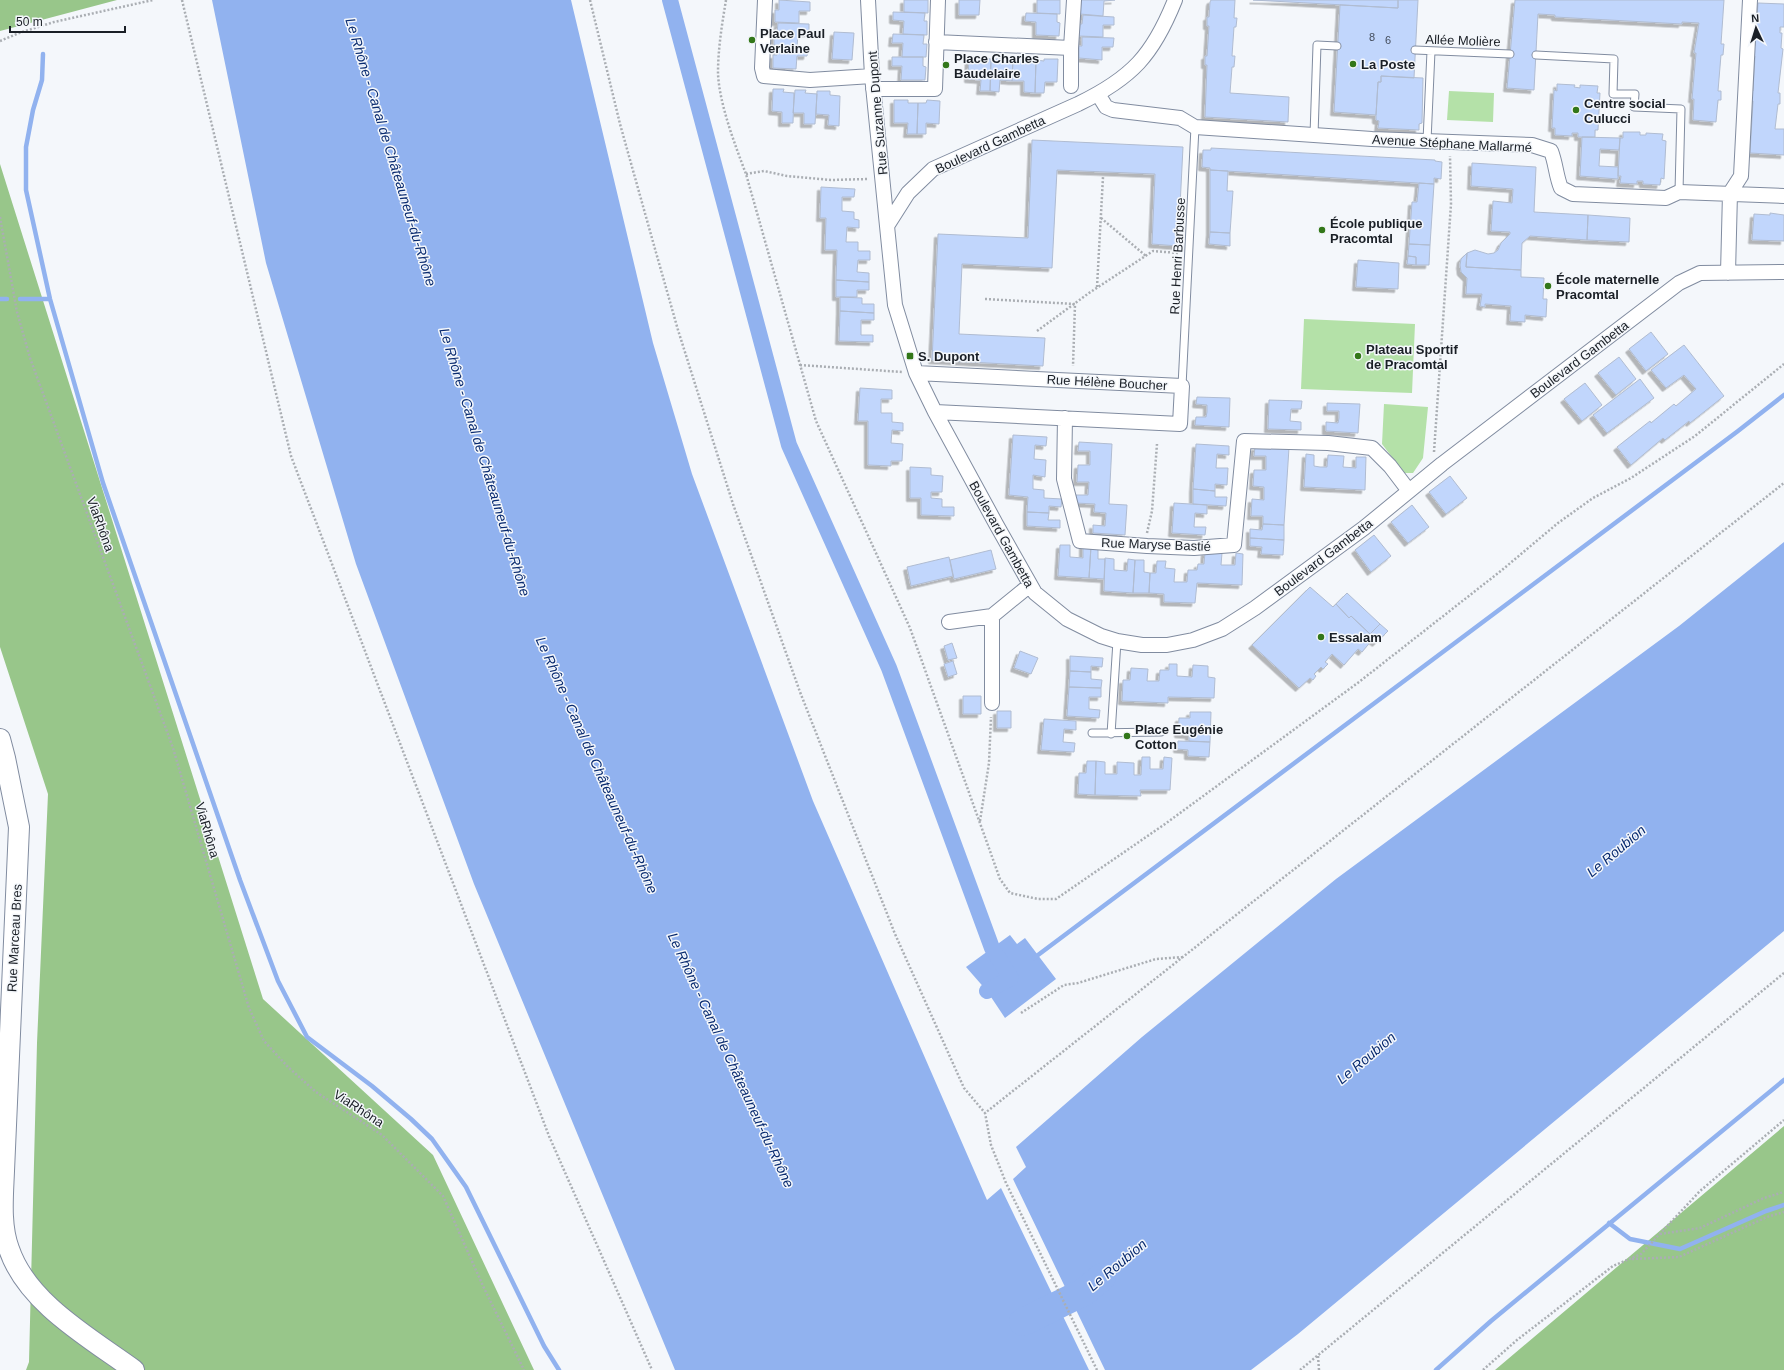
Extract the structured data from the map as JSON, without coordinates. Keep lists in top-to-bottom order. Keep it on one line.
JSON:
{"streets":{"street":["Rue Suzanne Dupont","Avenue Stéphane Mallarmé","Boulevard Gambetta","Rue Hélène Boucher","Rue Maryse Bastié","Rue Marceau Bres"],"lane":["Allée Molière","Rue Henri Barbusse"],"path":["ViaRhôna"]},"crossings":[["Rue Suzanne Dupont","Boulevard Gambetta"],["Avenue Stéphane Mallarmé","Boulevard Gambetta"],["Avenue Stéphane Mallarmé","Rue Henri Barbusse"],["Boulevard Gambetta","Rue Hélène Boucher"],["Boulevard Gambetta","Rue Maryse Bastié"],["Rue Henri Barbusse","Rue Hélène Boucher"],["Rue Hélène Boucher","Rue Maryse Bastié"]],"water":["Le Rhône - Canal de Châteauneuf-du-Rhône","Le Roubion"],"places":{"other":["Place Paul Verlaine","La Poste","Place Charles Baudelaire","Centre social Culucci","École publique Pracomtal","École maternelle Pracomtal","Plateau Sportif de Pracomtal","Essalam","Place Eugénie Cotton"],"transit":["S. Dupont"]},"house_numbers":["8","6"],"scale_bar":"50 m","north":"top"}
